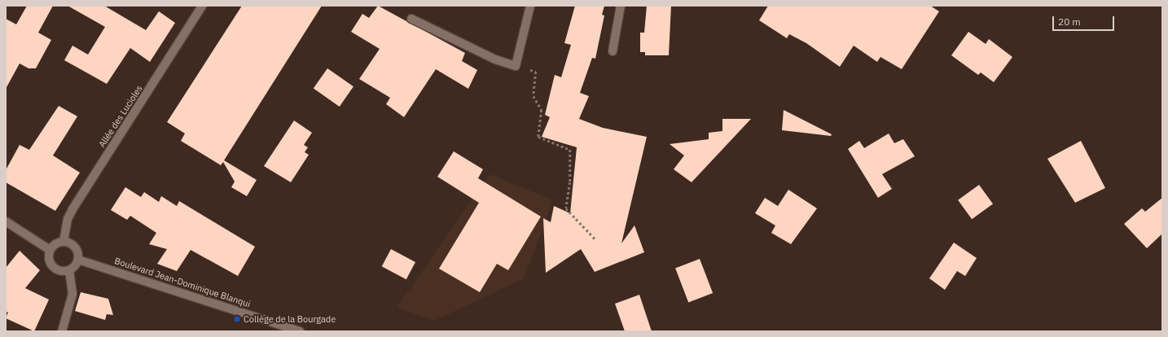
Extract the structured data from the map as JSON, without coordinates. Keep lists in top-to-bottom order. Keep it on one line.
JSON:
{"streets":{"street":["Allée des Lucioles","Boulevard Jean-Dominique Blanqui"]},"crossings":[["Allée des Lucioles","Boulevard Jean-Dominique Blanqui"]],"places":["Collège de la Bourgade"],"scale_bar":"20 m"}
